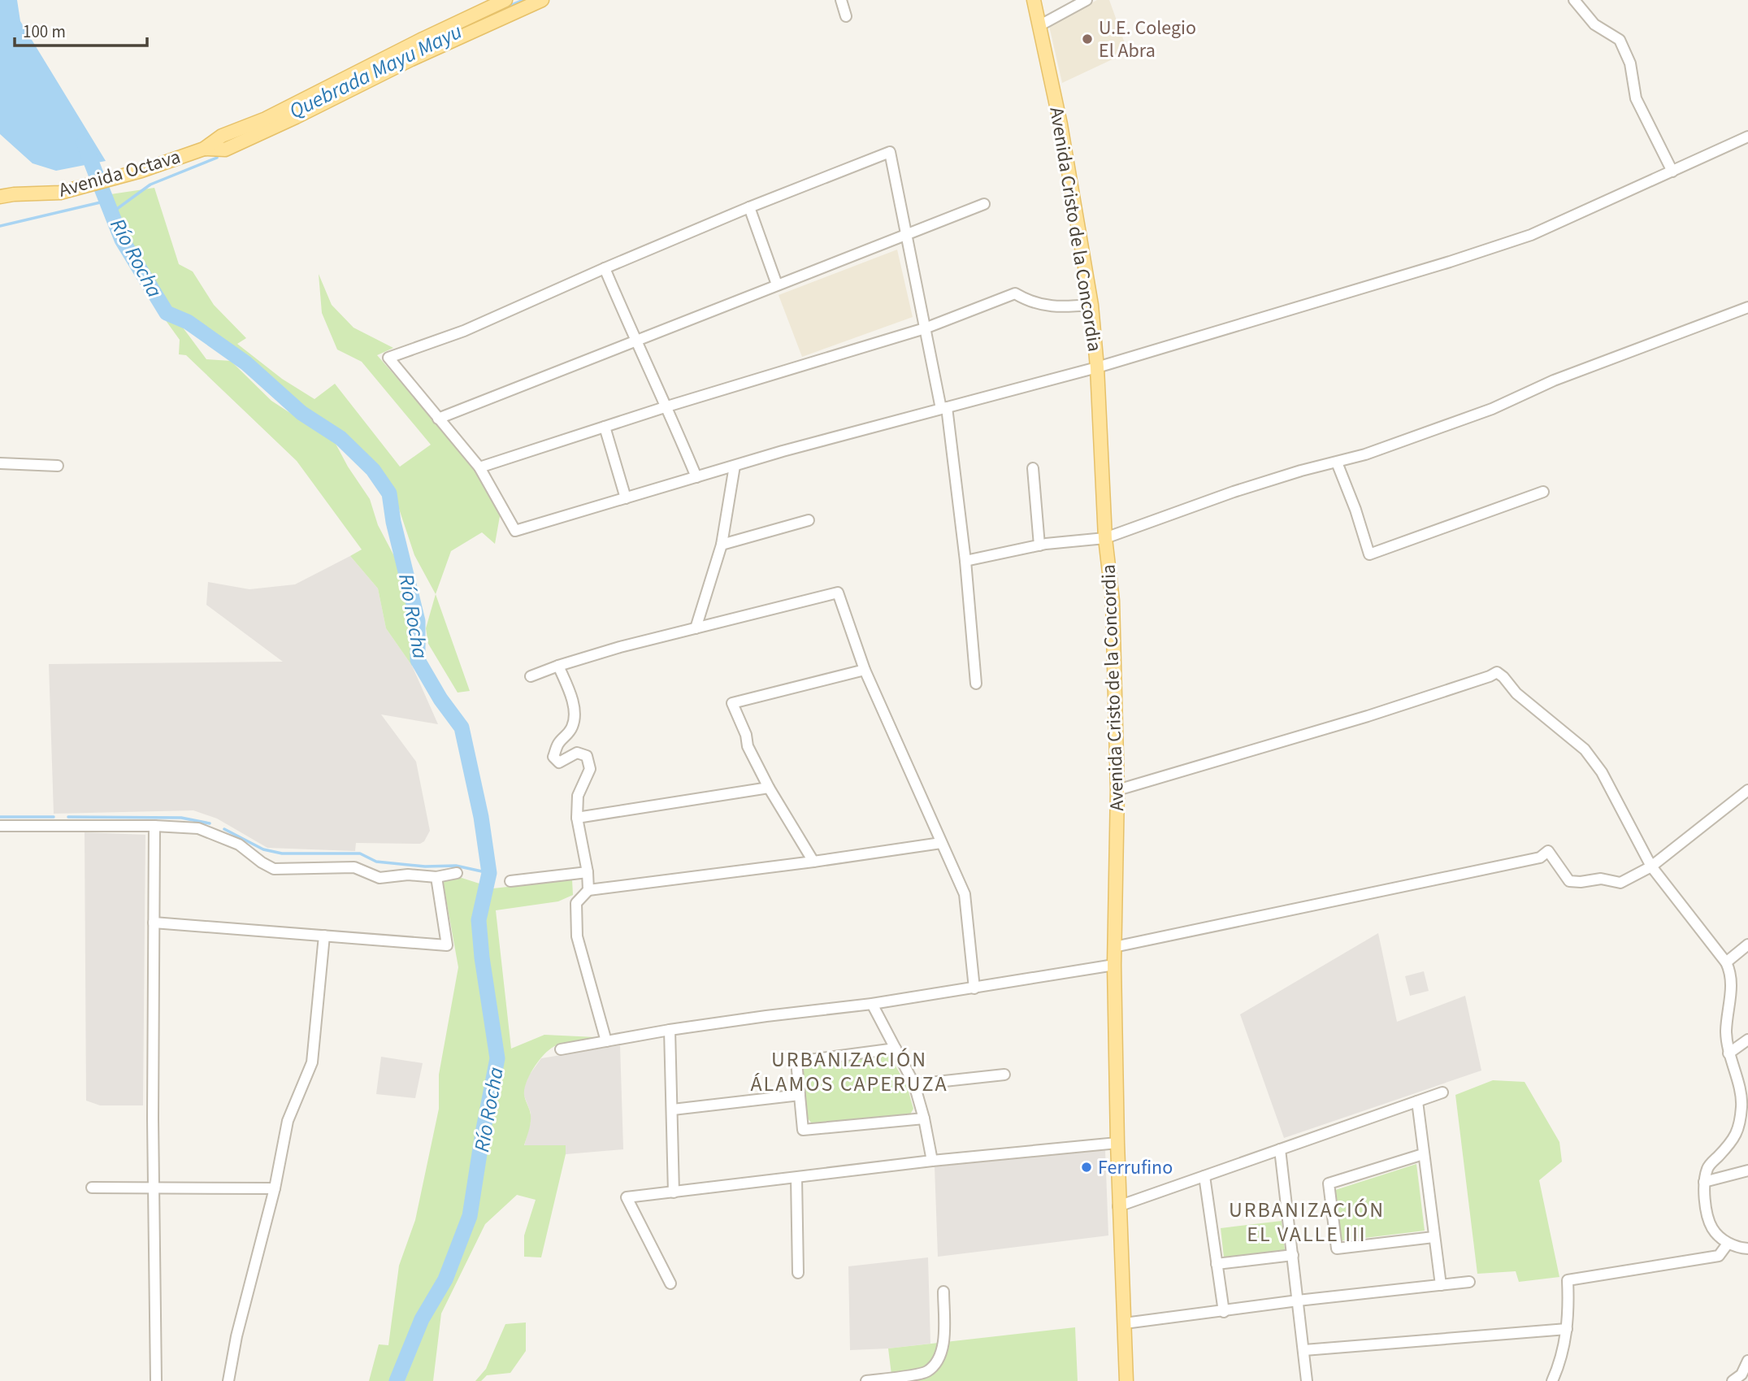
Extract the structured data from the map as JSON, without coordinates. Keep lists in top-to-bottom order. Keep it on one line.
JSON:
{"streets":{"main road":["Avenida Octava","Avenida Cristo de la Concordia"]},"districts":["URBANIZACIÓN ÁLAMOS CAPERUZA","URBANIZACIÓN EL VALLE III"],"water":["Quebrada Mayu Mayu","Río Rocha"],"places":["U.E. Colegio El Abra","Ferrufino"],"scale_bar":"100 m"}
